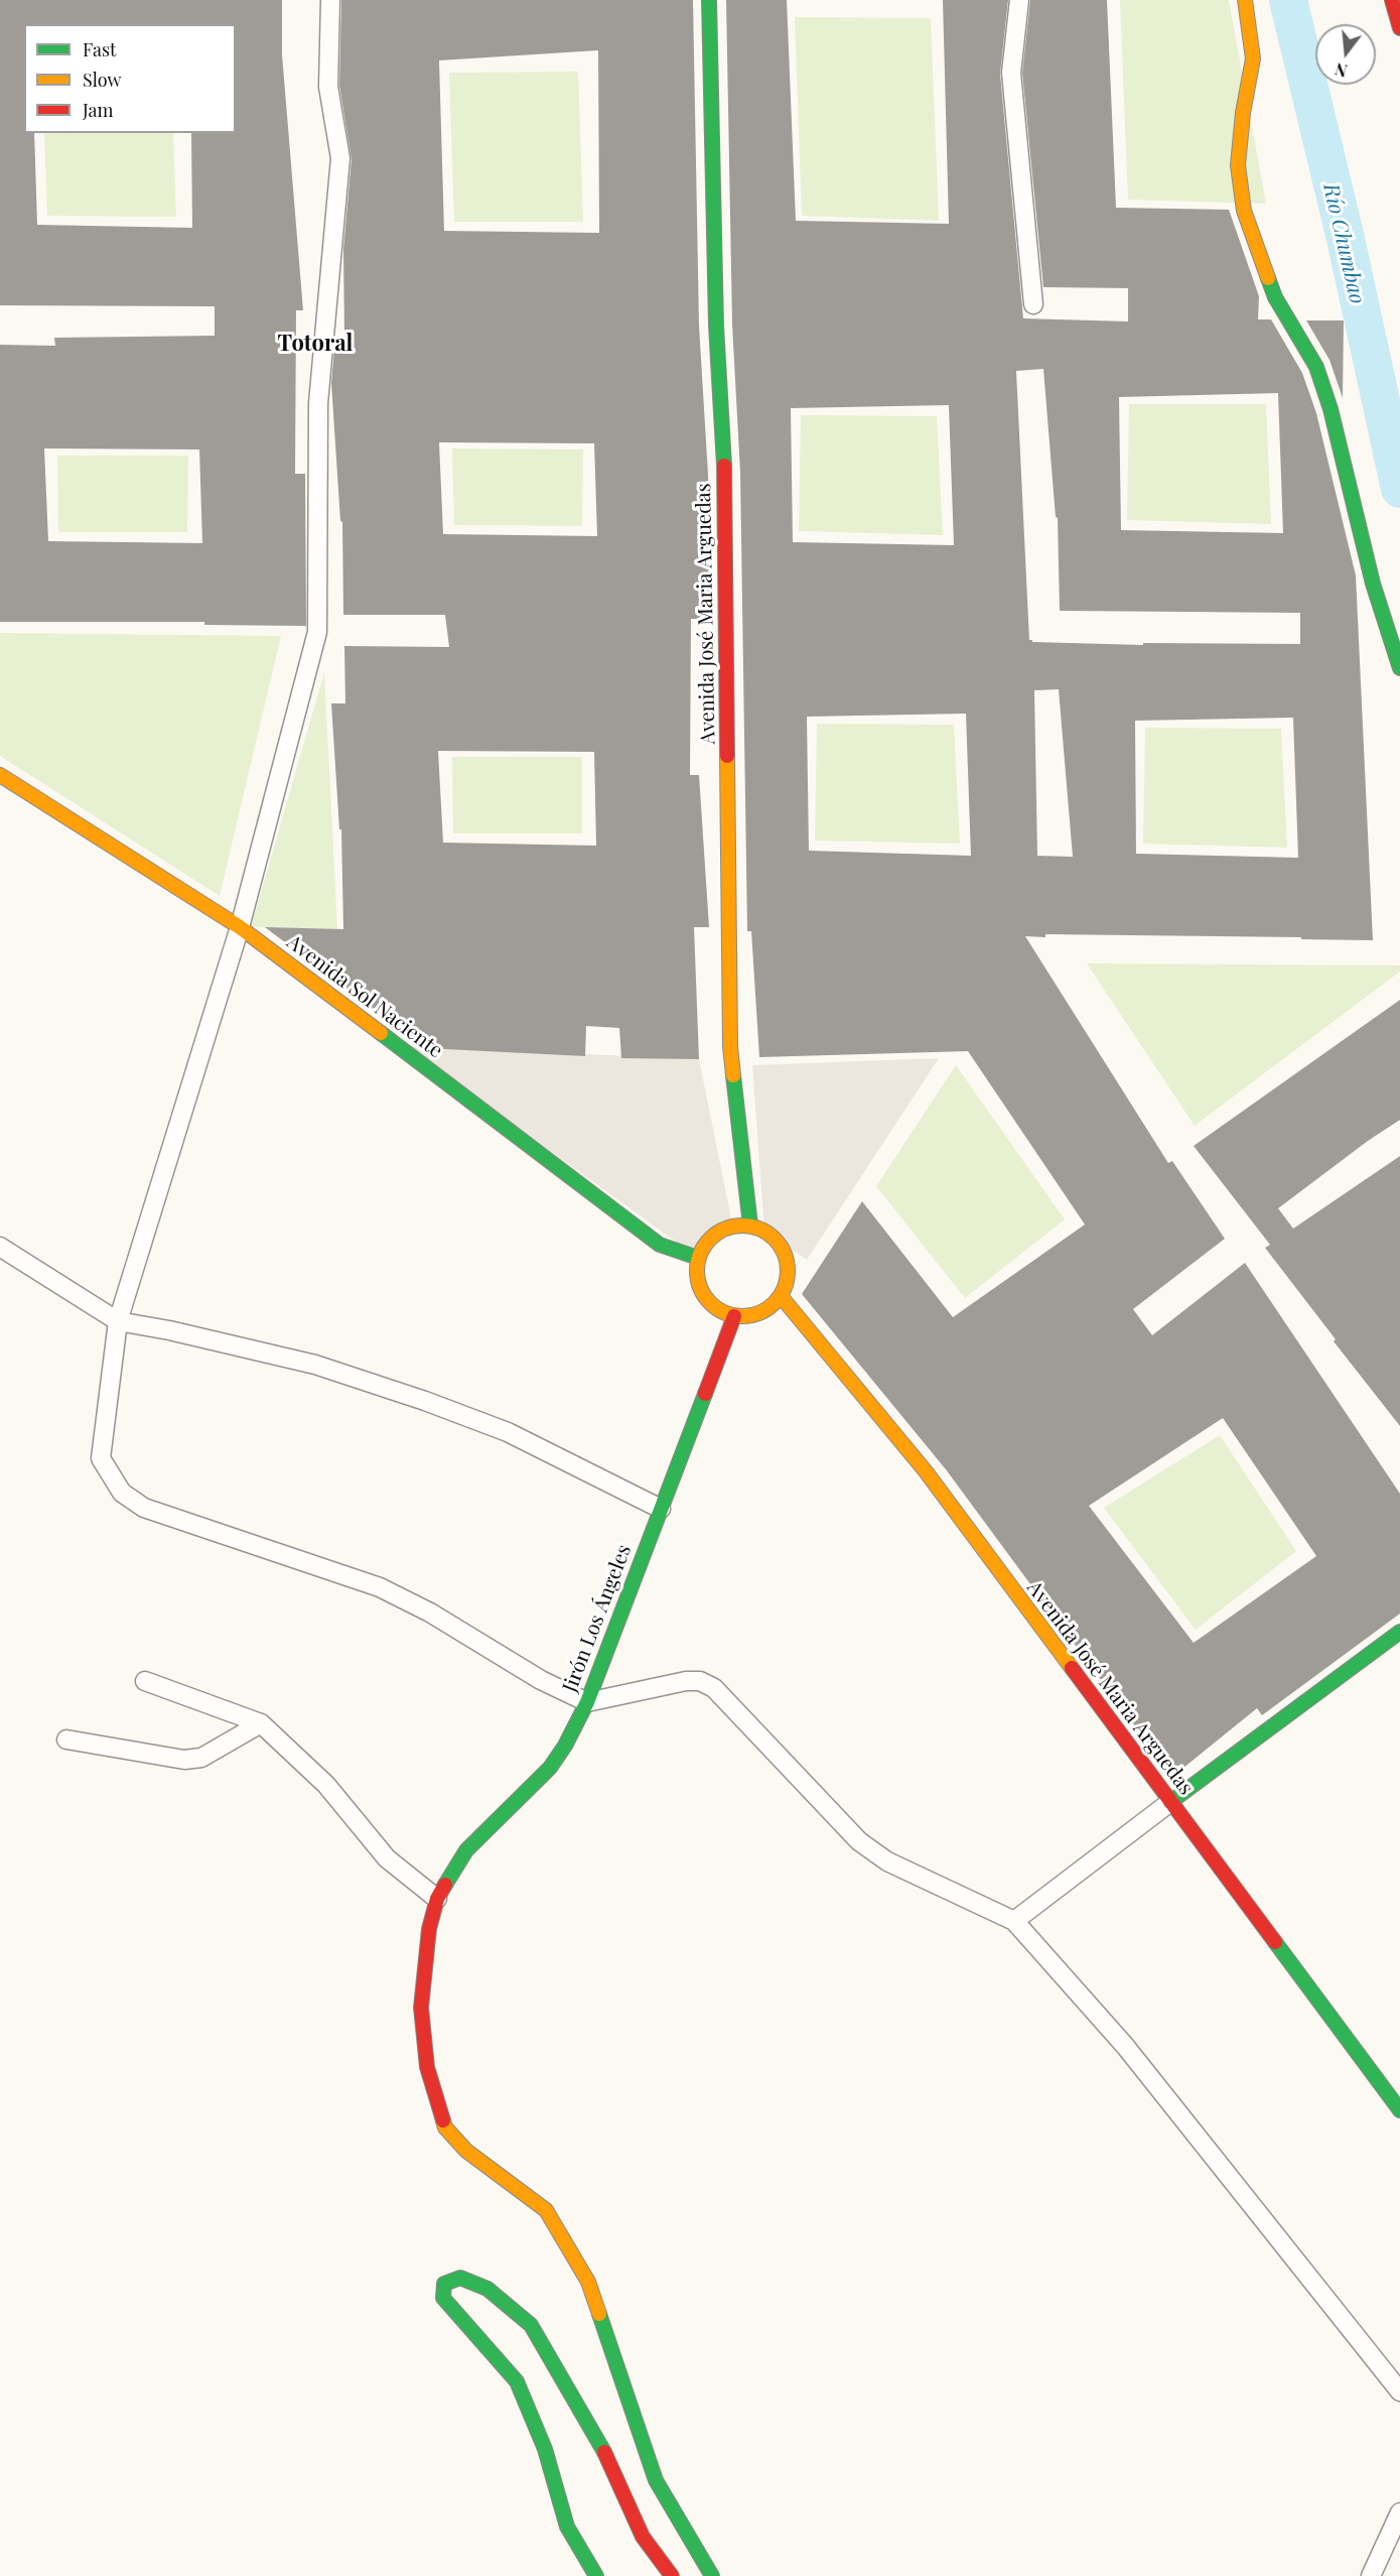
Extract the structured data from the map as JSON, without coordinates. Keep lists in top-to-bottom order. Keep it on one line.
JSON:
{"streets":{"street":["Avenida José Maria Arguedas","Avenida Sol Naciente","Jirón Los Ángeles"]},"crossings":[["Avenida José Maria Arguedas","Avenida Sol Naciente"],["Avenida José Maria Arguedas","Jirón Los Ángeles"],["Avenida Sol Naciente","Jirón Los Ángeles"]],"districts":["Totoral"],"water":["Río Chumbao"],"legend":["Fast","Slow","Jam"],"north":"bottom"}
